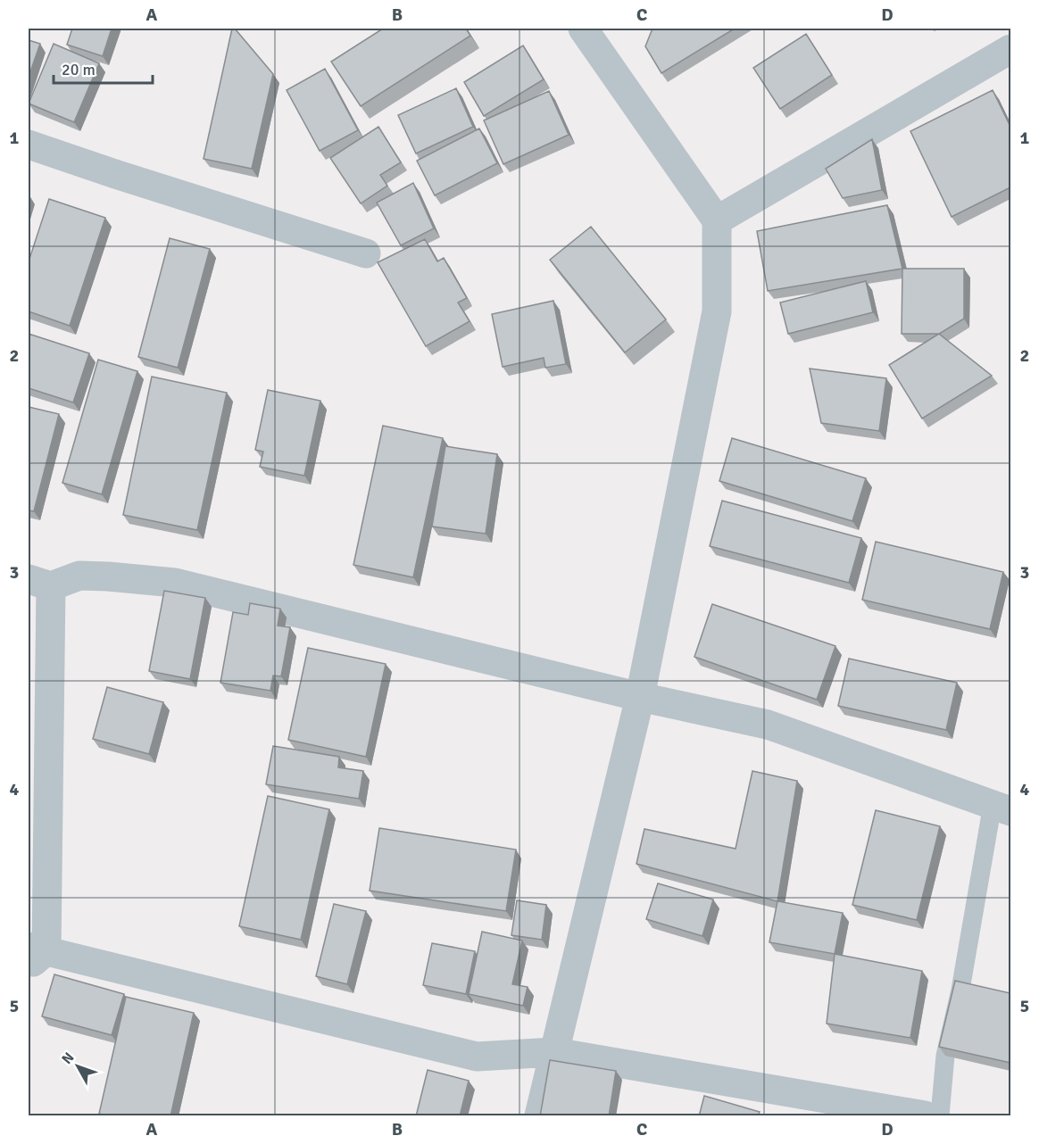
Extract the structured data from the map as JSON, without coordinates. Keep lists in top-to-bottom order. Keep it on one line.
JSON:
{"scale_bar":"20 m","north":"top left","grid":{"columns":["A","B","C","D"],"rows":["1","2","3","4","5"]}}
